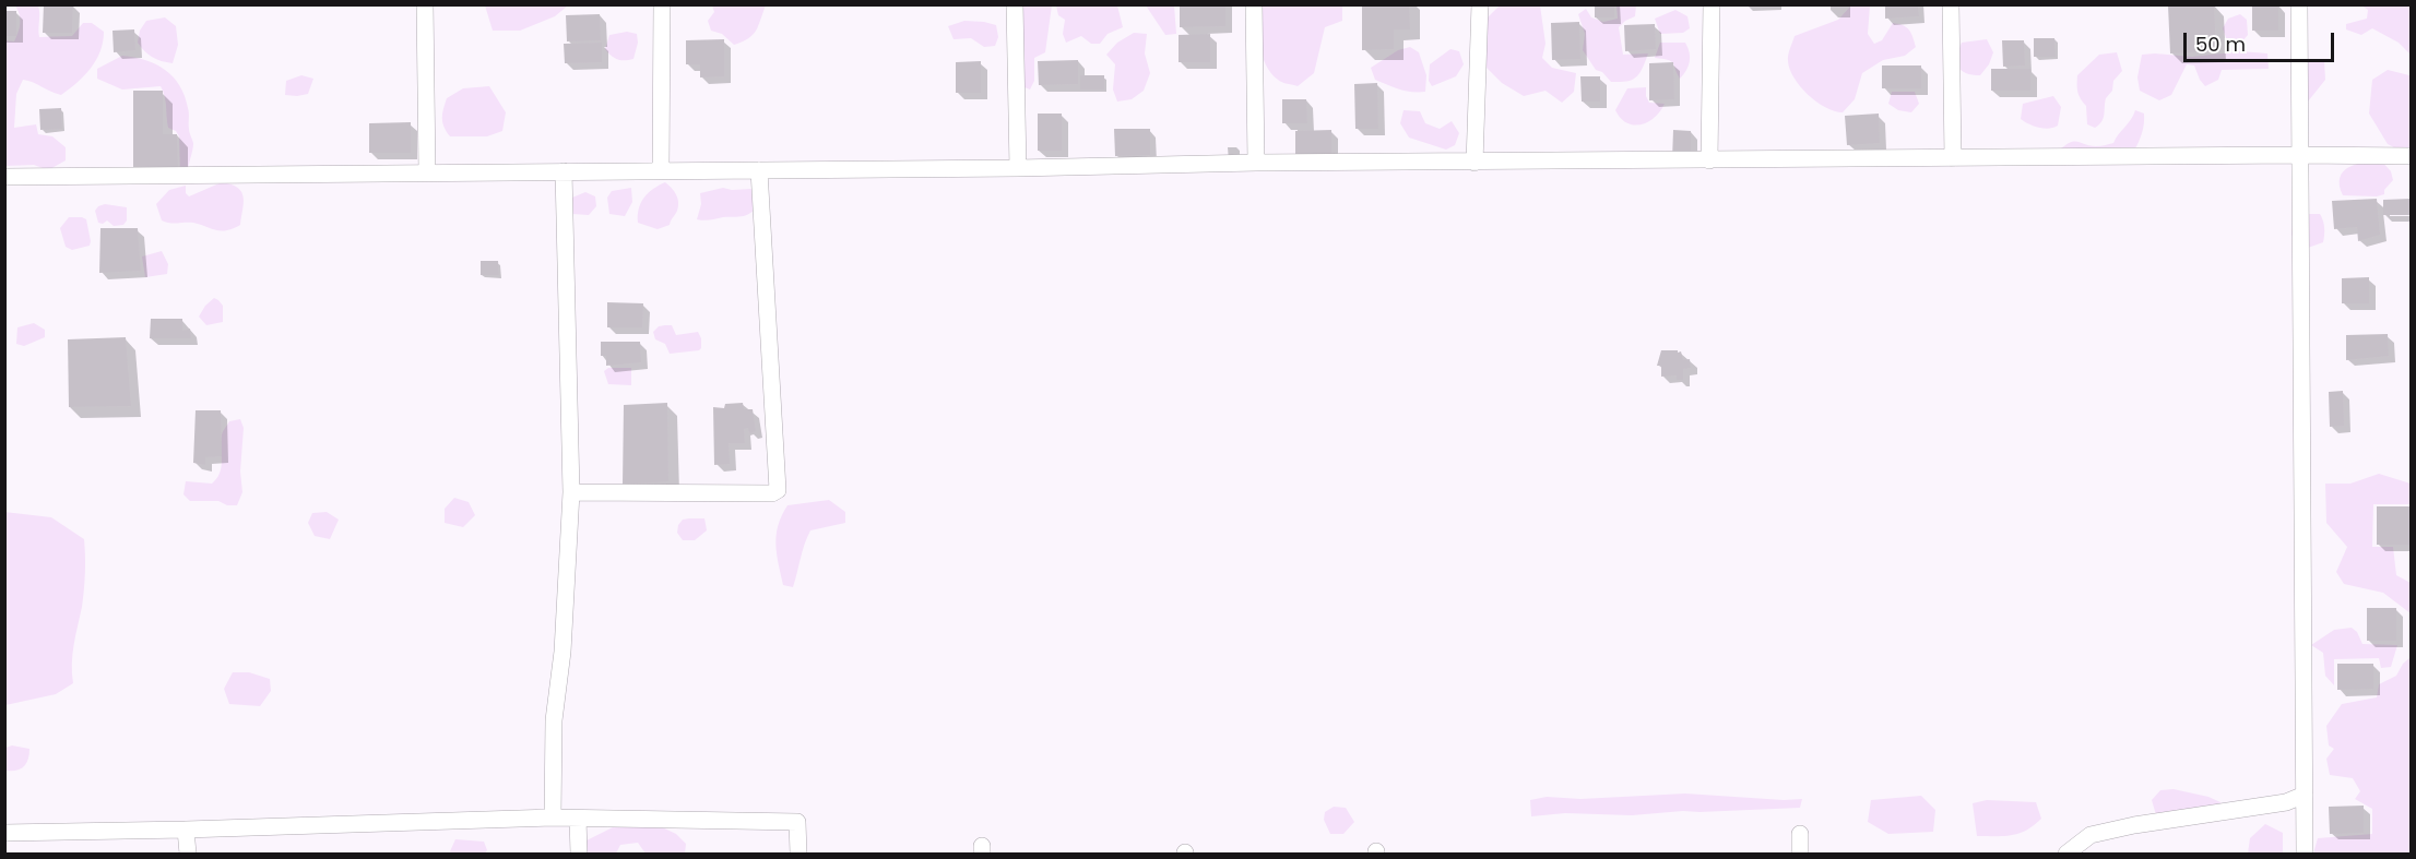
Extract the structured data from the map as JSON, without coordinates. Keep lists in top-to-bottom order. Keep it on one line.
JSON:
{"scale_bar":"50 m"}
